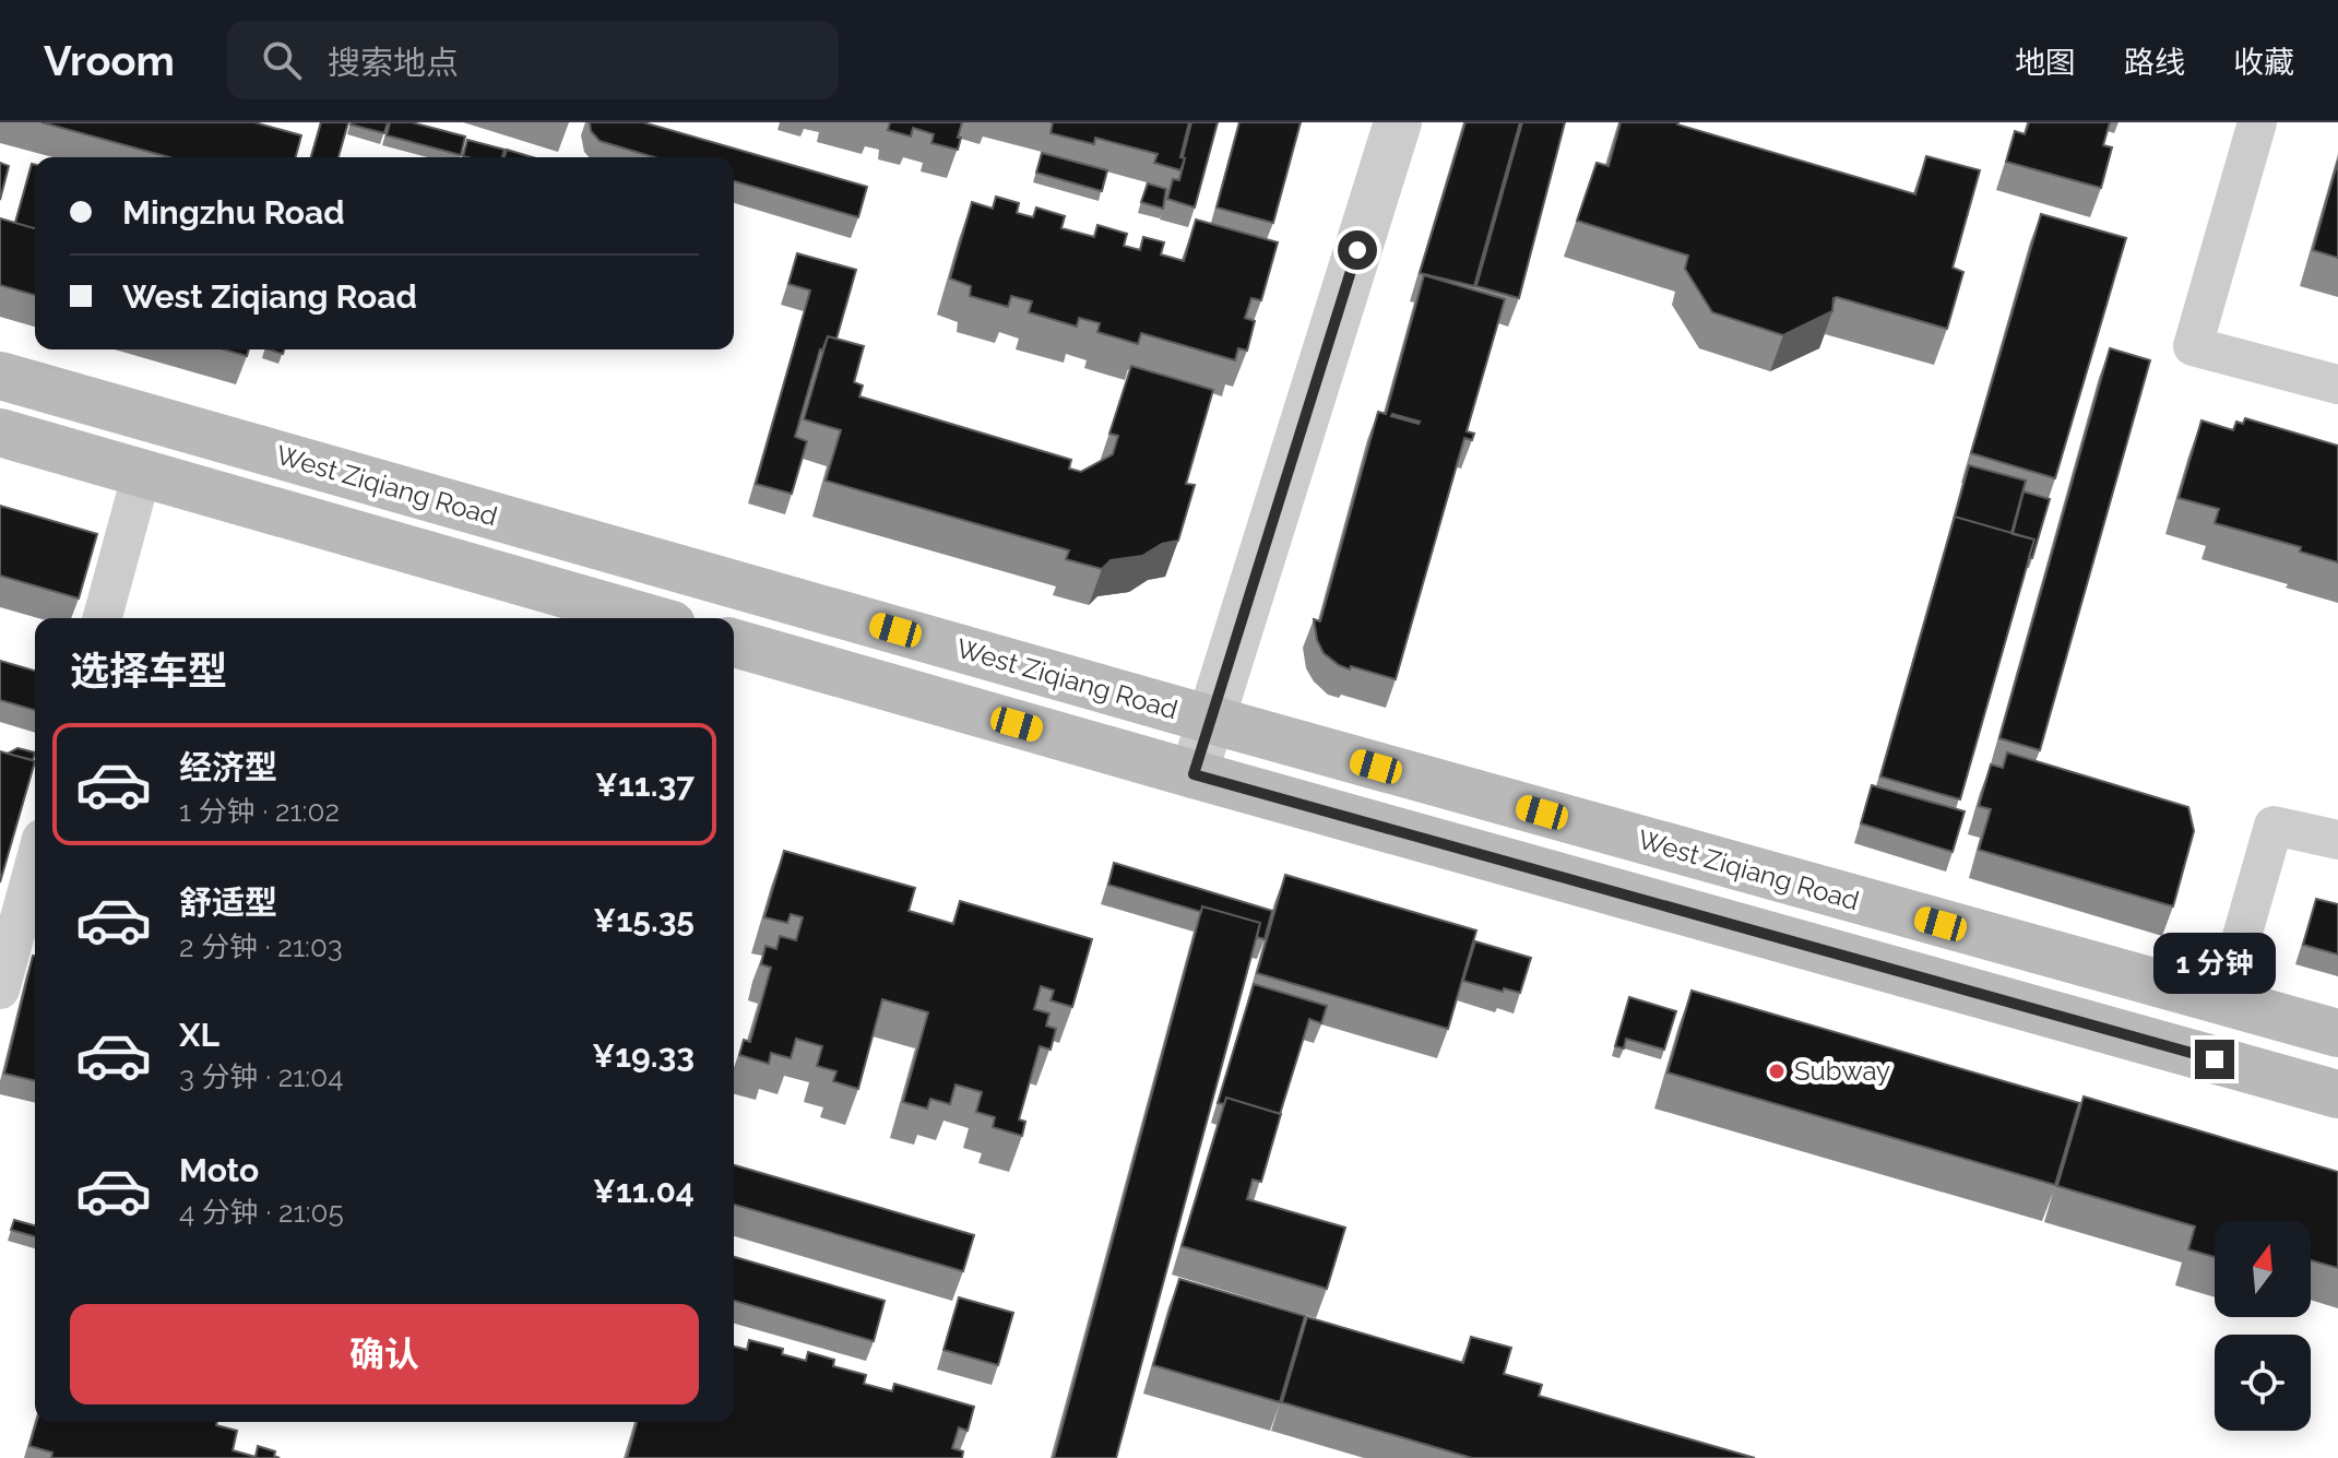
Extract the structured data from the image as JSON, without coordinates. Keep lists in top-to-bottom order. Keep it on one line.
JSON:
{"streets":{"main road":["West Ziqiang Road"]},"places":["Subway"],"north":"top","page":{"header":"Vroom","search":"搜索地点","nav":["地图","路线","收藏"],"banner":["Mingzhu Road","West Ziqiang Road"],"heading":"选择车型","list":[{"name":"经济型","note":"1 分钟 · 21:02","value":"¥11.37"},{"name":"舒适型","note":"2 分钟 · 21:03","value":"¥15.35"},{"name":"XL","note":"3 分钟 · 21:04","value":"¥19.33"},{"name":"Moto","note":"4 分钟 · 21:05","value":"¥11.04"}],"bubble":"1 分钟","buttons":"确认"}}
